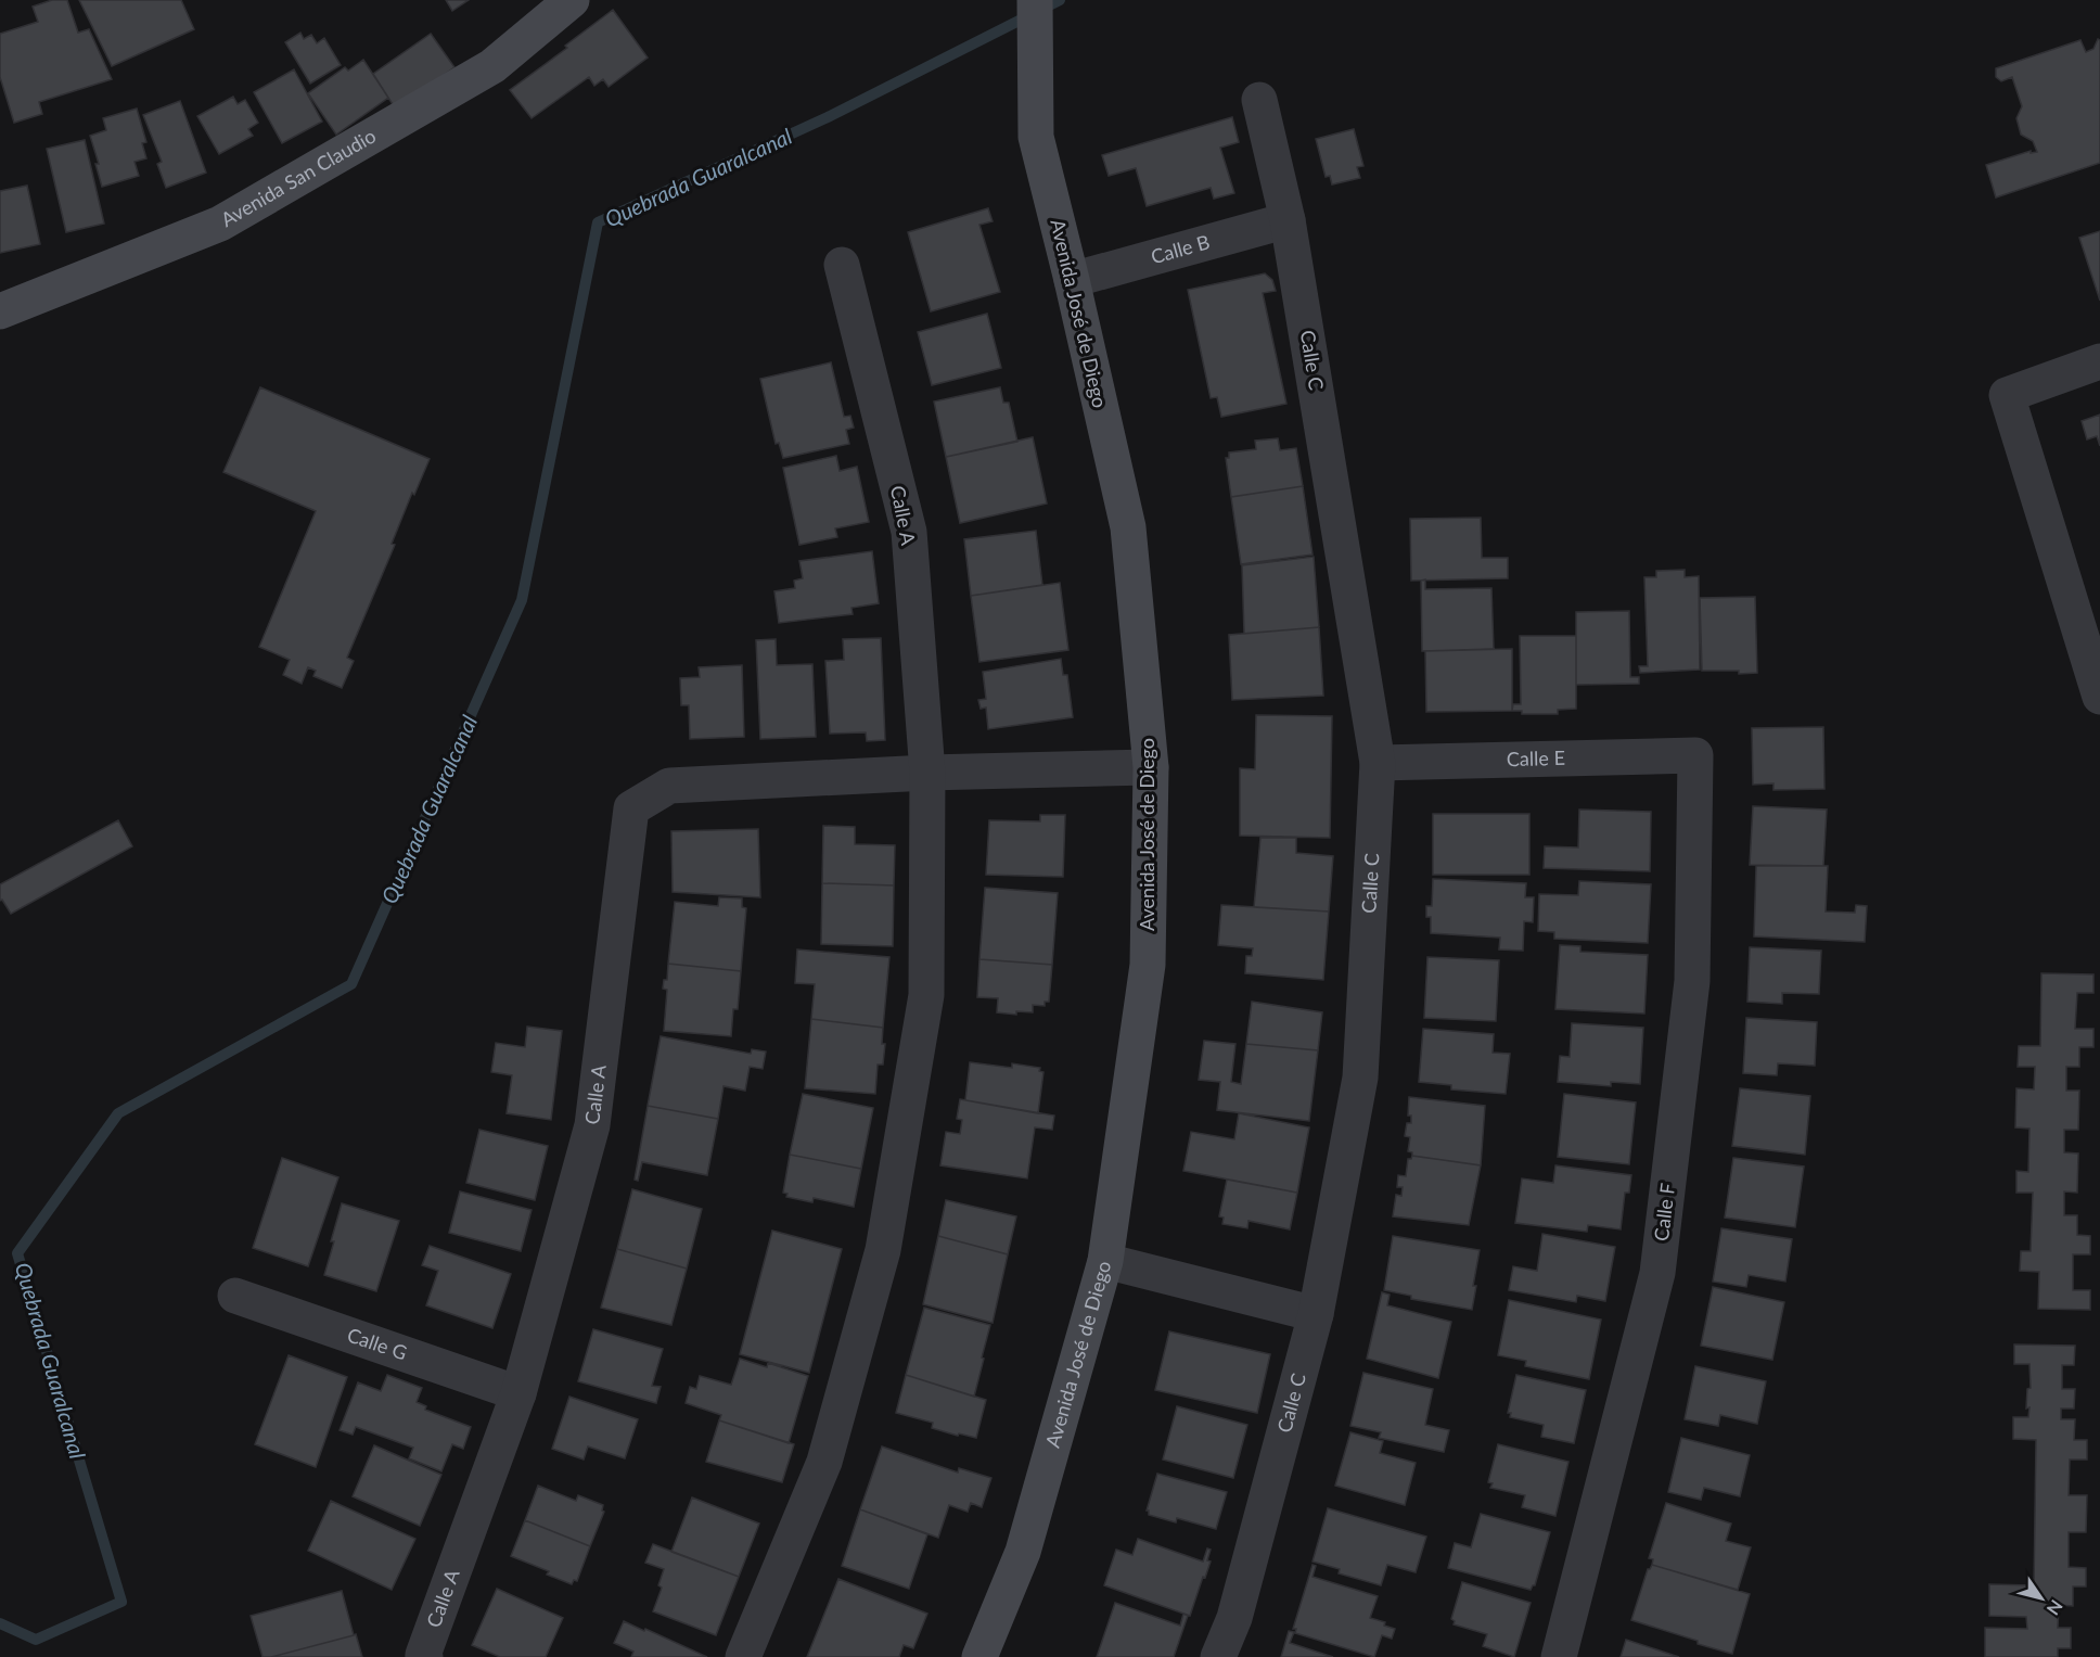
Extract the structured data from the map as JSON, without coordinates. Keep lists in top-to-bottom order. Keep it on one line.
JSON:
{"streets":{"street":["Avenida San Claudio","Calle B","Avenida José de Diego","Calle C","Calle A","Calle E","Calle F","Calle G"]},"crossings":[["Calle B","Avenida José de Diego"],["Calle B","Calle C"],["Avenida José de Diego","Calle A"],["Calle C","Calle E"],["Calle A","Calle G"],["Calle E","Calle F"]],"water":["Quebrada Guaralcanal"],"north":"bottom right"}
